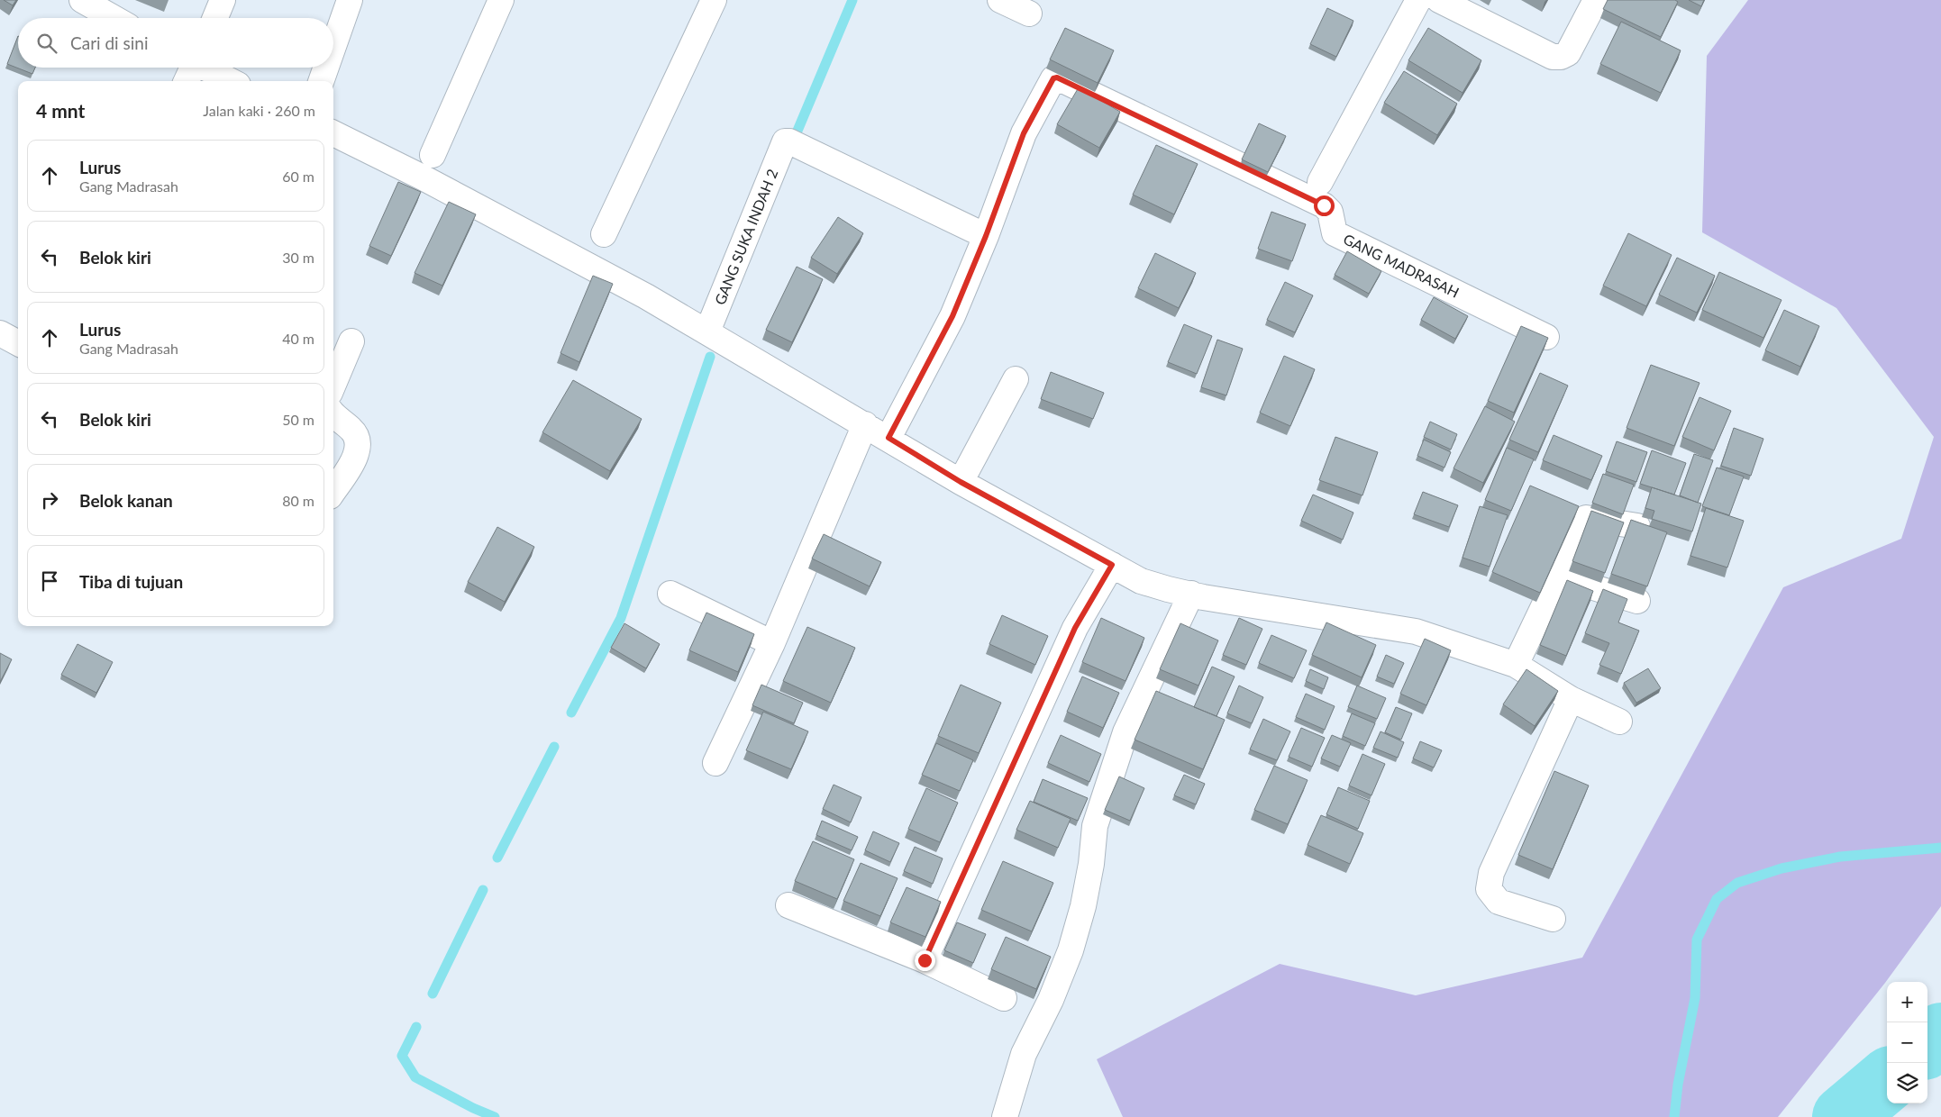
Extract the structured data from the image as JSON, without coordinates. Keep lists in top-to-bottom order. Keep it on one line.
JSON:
{"streets":{"street":["GANG SUKA INDAH 2","GANG MADRASAH"]},"crossings":[["GANG SUKA INDAH 2","GANG MADRASAH"]],"page":{"search":"Cari di sini","heading":["4 mnt","Jalan kaki · 260 m"],"list":[["Lurus","Gang Madrasah","60 m"],["Belok kiri","30 m"],["Lurus","Gang Madrasah","40 m"],["Belok kiri","50 m"],["Belok kanan","80 m"],"Tiba di tujuan"],"map_buttons":["+","−"]}}
